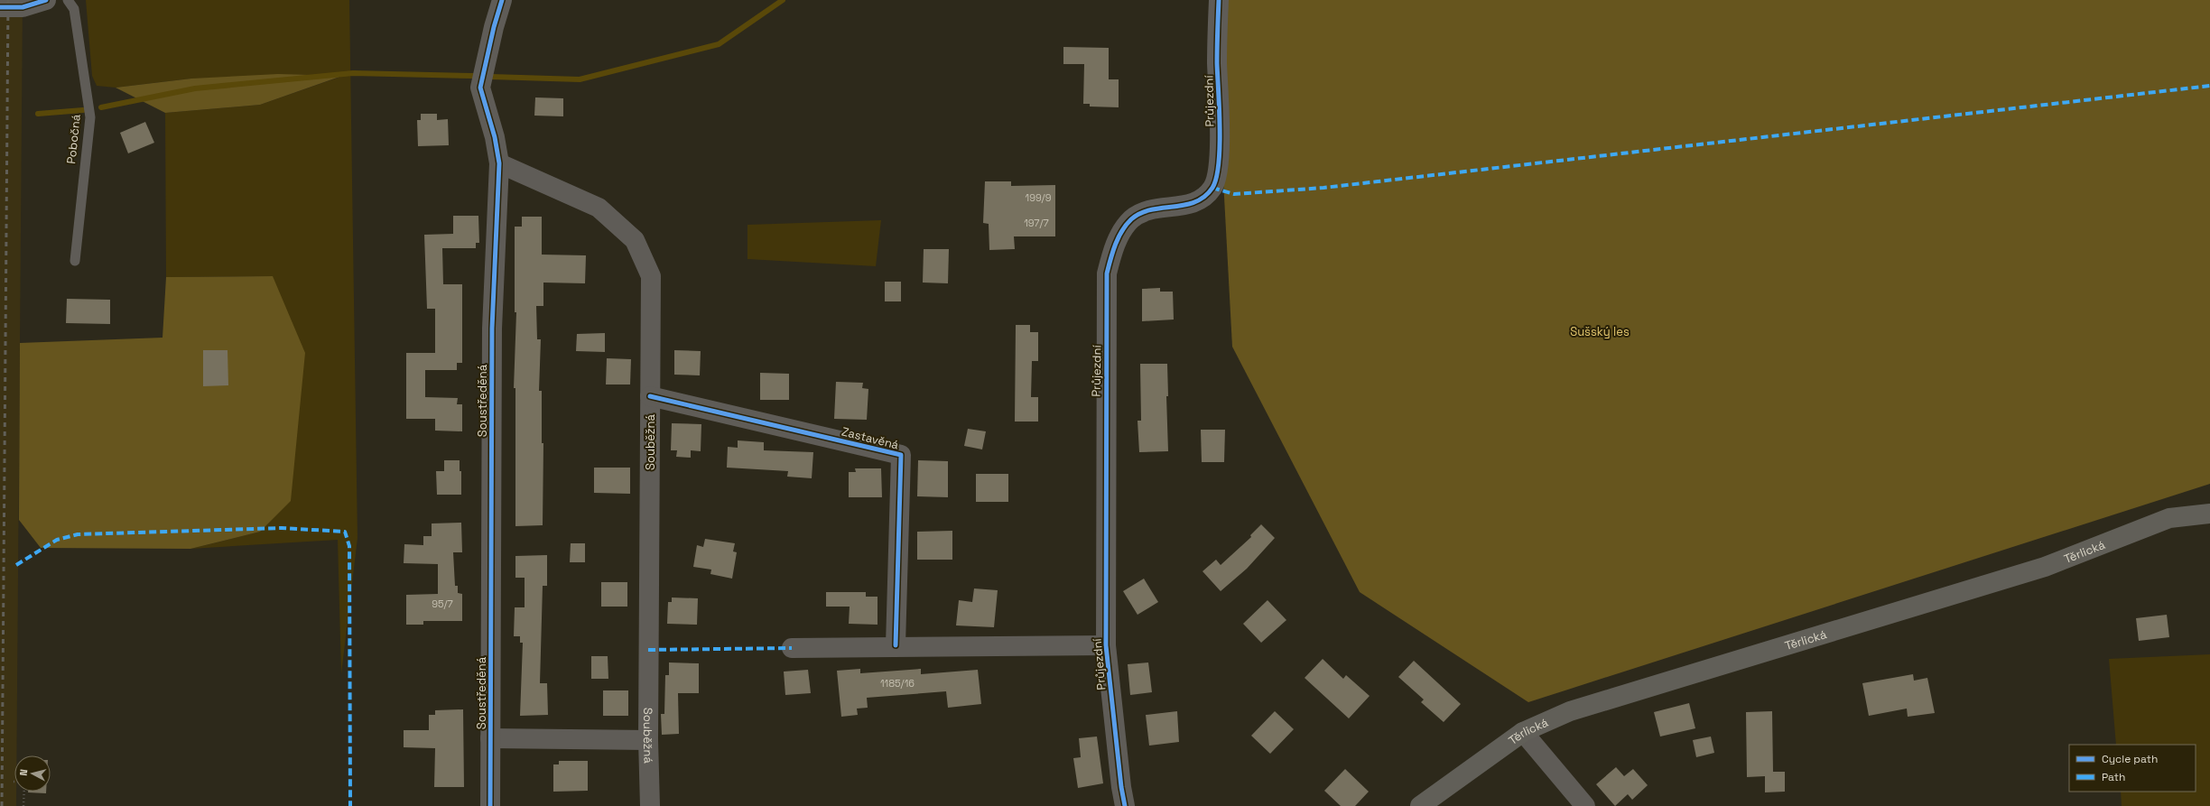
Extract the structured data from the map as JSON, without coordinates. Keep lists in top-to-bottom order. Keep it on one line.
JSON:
{"streets":{"main road":["Těrlická"],"street":["Průjezdní","Soustředěná","Zastavěná","Souběžná"],"lane":["Pobočná"]},"crossings":[["Soustředěná","Souběžná"],["Zastavěná","Souběžná"]],"parks":["Sušský les"],"house_numbers":["199/9","197/7","95/7","1185/16"],"legend":["Cycle path","Path"],"north":"left"}
